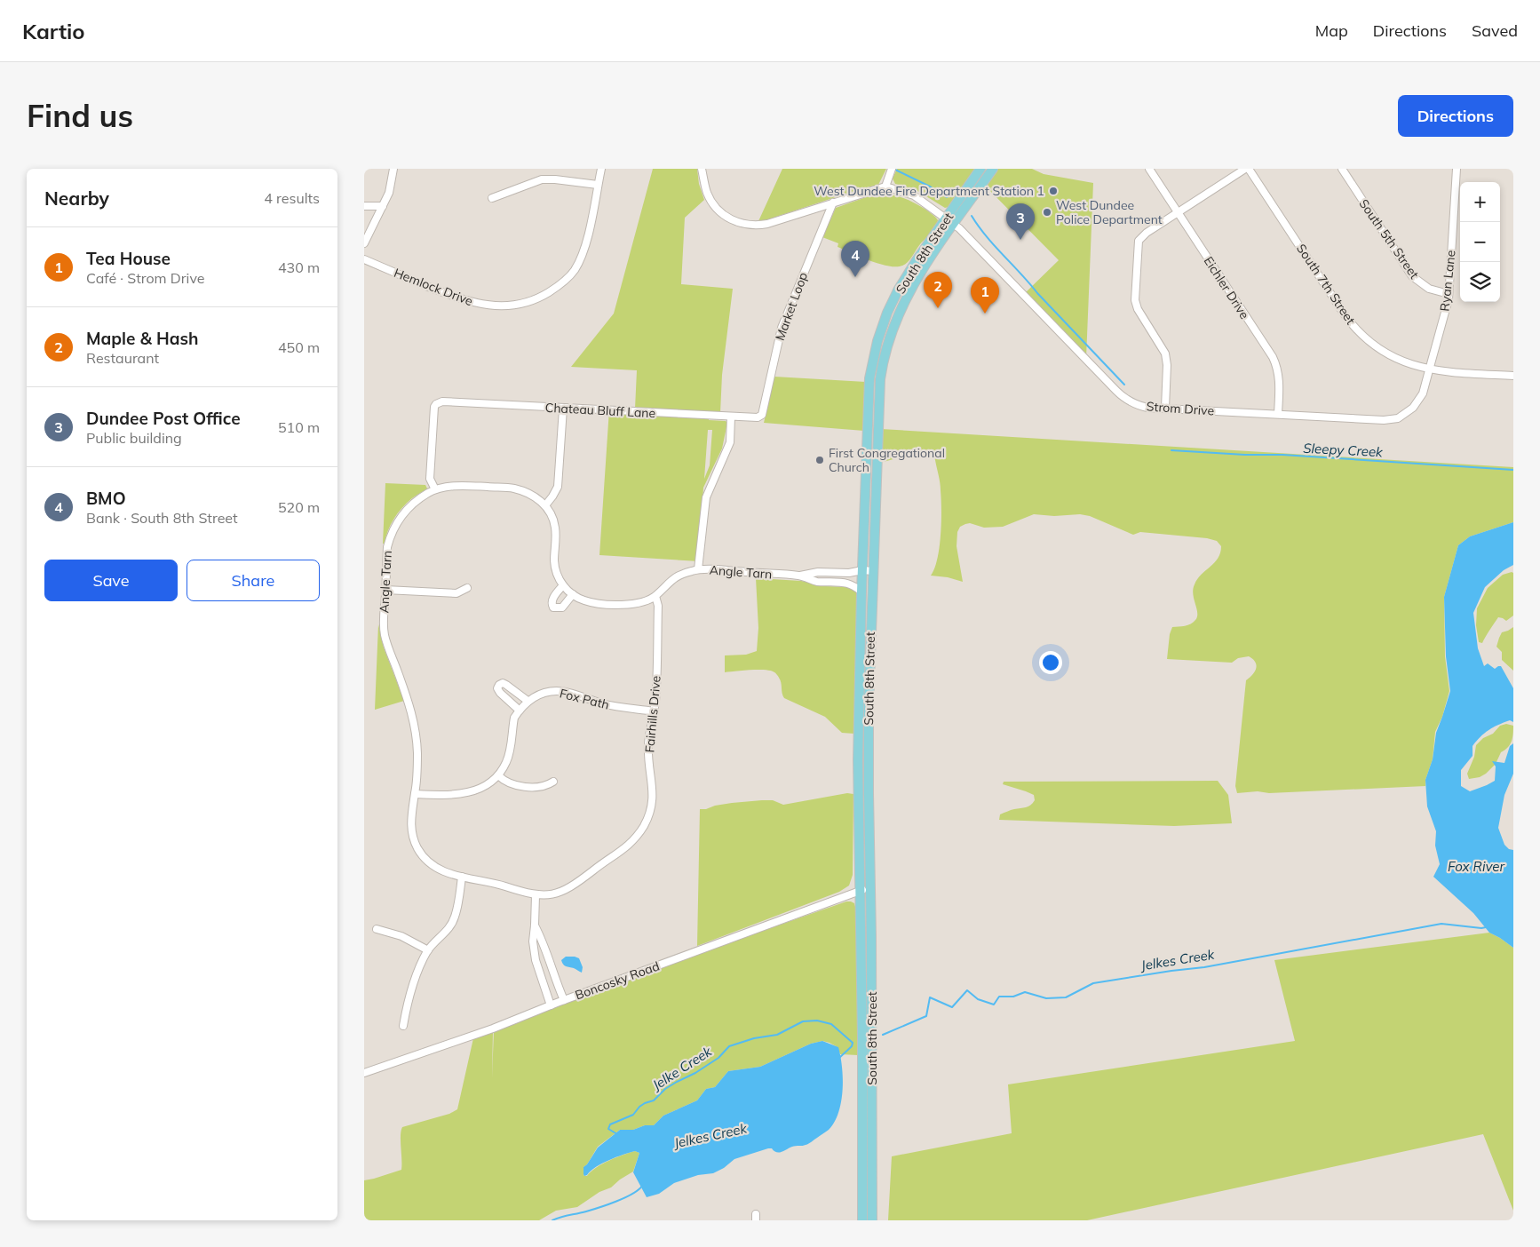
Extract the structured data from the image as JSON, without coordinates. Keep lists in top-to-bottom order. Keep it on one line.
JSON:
{"streets":{"main road":["South 8th Street"],"street":["South 5th Street","Ryan Lane","South 7th Street","Hemlock Drive","Eichler Drive","Market Loop","Strom Drive","Chateau Bluff Lane","Angle Tarn","Fox Path","Fairhills Drive","Boncosky Road"]},"crossings":[["South 5th Street","Ryan Lane"],["South 8th Street","Strom Drive"],["South 8th Street","Angle Tarn"],["South 8th Street","Boncosky Road"],["Ryan Lane","South 7th Street"],["Ryan Lane","Strom Drive"],["Eichler Drive","Strom Drive"],["Market Loop","Chateau Bluff Lane"],["Chateau Bluff Lane","Angle Tarn"],["Angle Tarn","Fox Path"],["Angle Tarn","Fairhills Drive"],["Fox Path","Fairhills Drive"]],"water":["Sleepy Creek","Fox River","Jelkes Creek","Jelke Creek"],"places":["West Dundee Fire Department Station 1","West Dundee Police Department","First Congregational Church"],"page":{"header":"Kartio","nav":["Map","Directions","Saved"],"buttons":["Directions",["Save","Share"]],"title":"Find us","heading":["Nearby","4 results"],"map_buttons":["+","−"],"pins":["3","4","2","1"],"list":[{"mark":"1","name":"Tea House","note":"Café · Strom Drive","value":"430 m"},{"mark":"2","name":"Maple & Hash","note":"Restaurant","value":"450 m"},{"mark":"3","name":"Dundee Post Office","note":"Public building","value":"510 m"},{"mark":"4","name":"BMO","note":"Bank · South 8th Street","value":"520 m"}]}}
